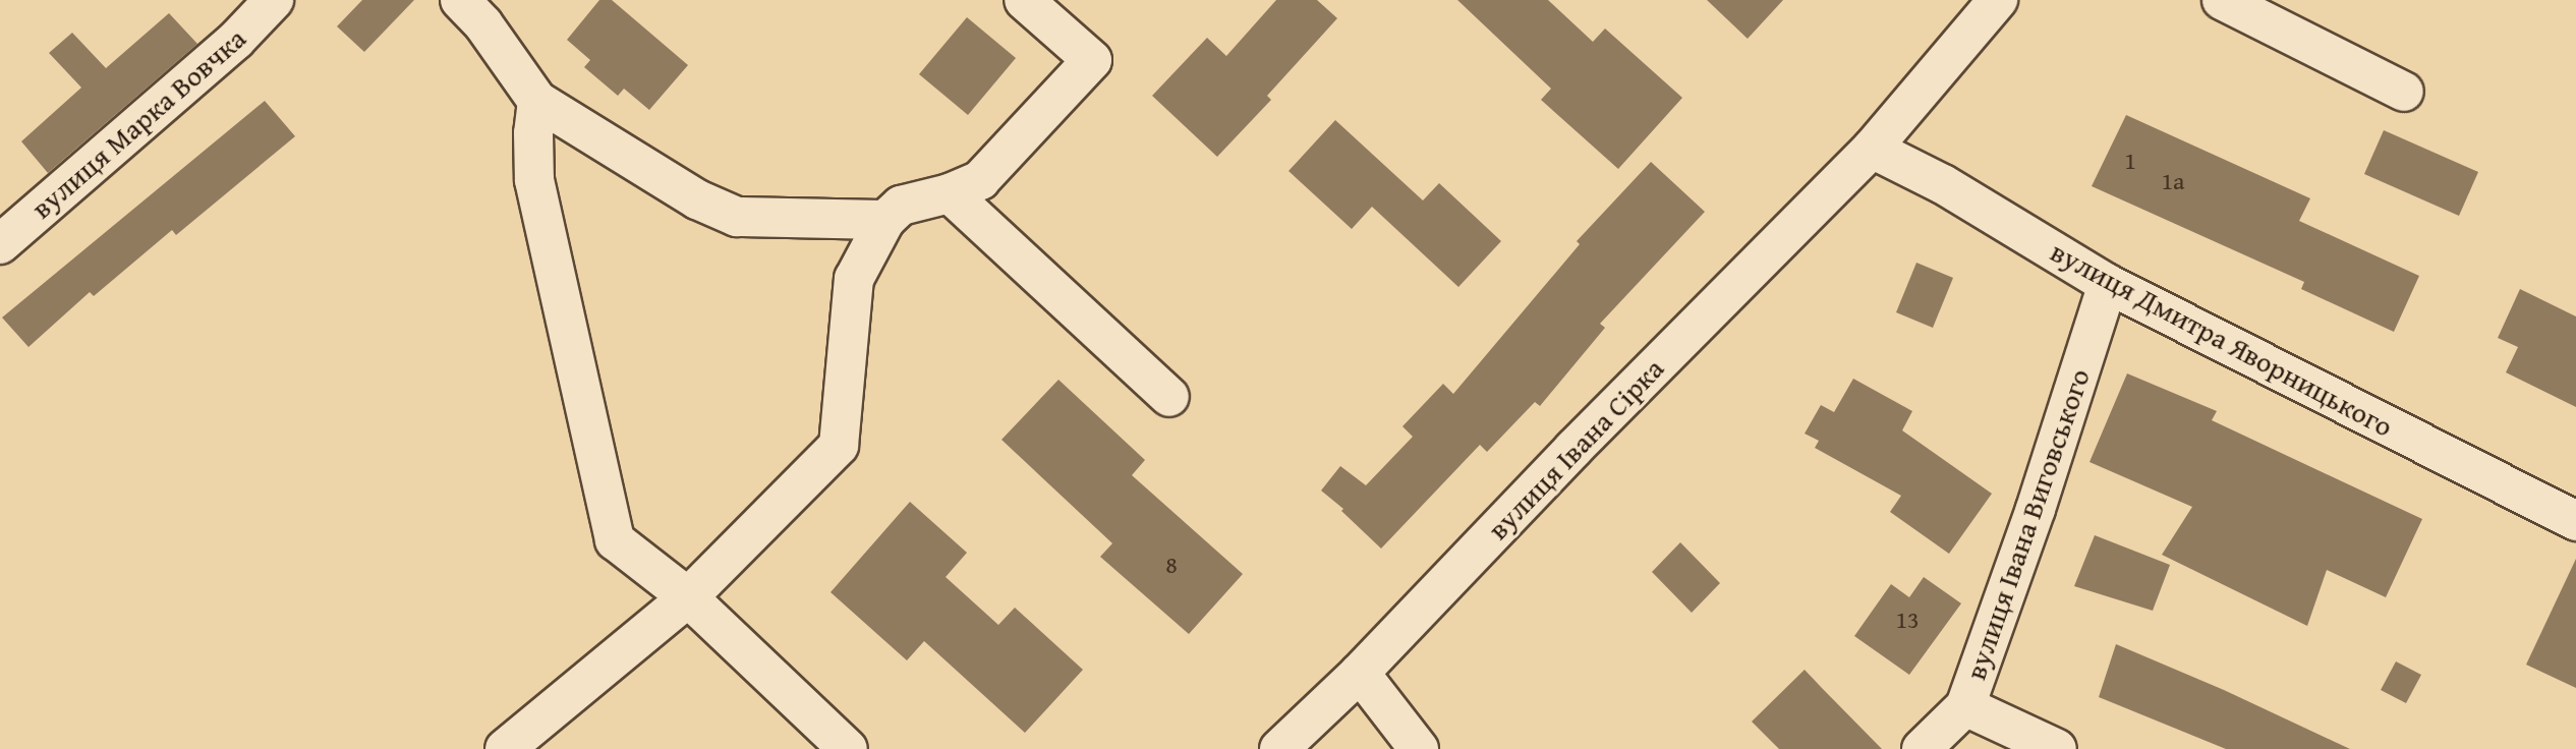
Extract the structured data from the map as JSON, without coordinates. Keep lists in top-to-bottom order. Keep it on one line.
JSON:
{"streets":{"street":["вулиця Марка Вовчка","вулиця Дмитра Яворницького","вулиця Івана Сірка","вулиця Івана Виговського"]},"crossings":[["вулиця Дмитра Яворницького","вулиця Івана Сірка"],["вулиця Дмитра Яворницького","вулиця Івана Виговського"]],"house_numbers":["1","1а","8","13"]}
